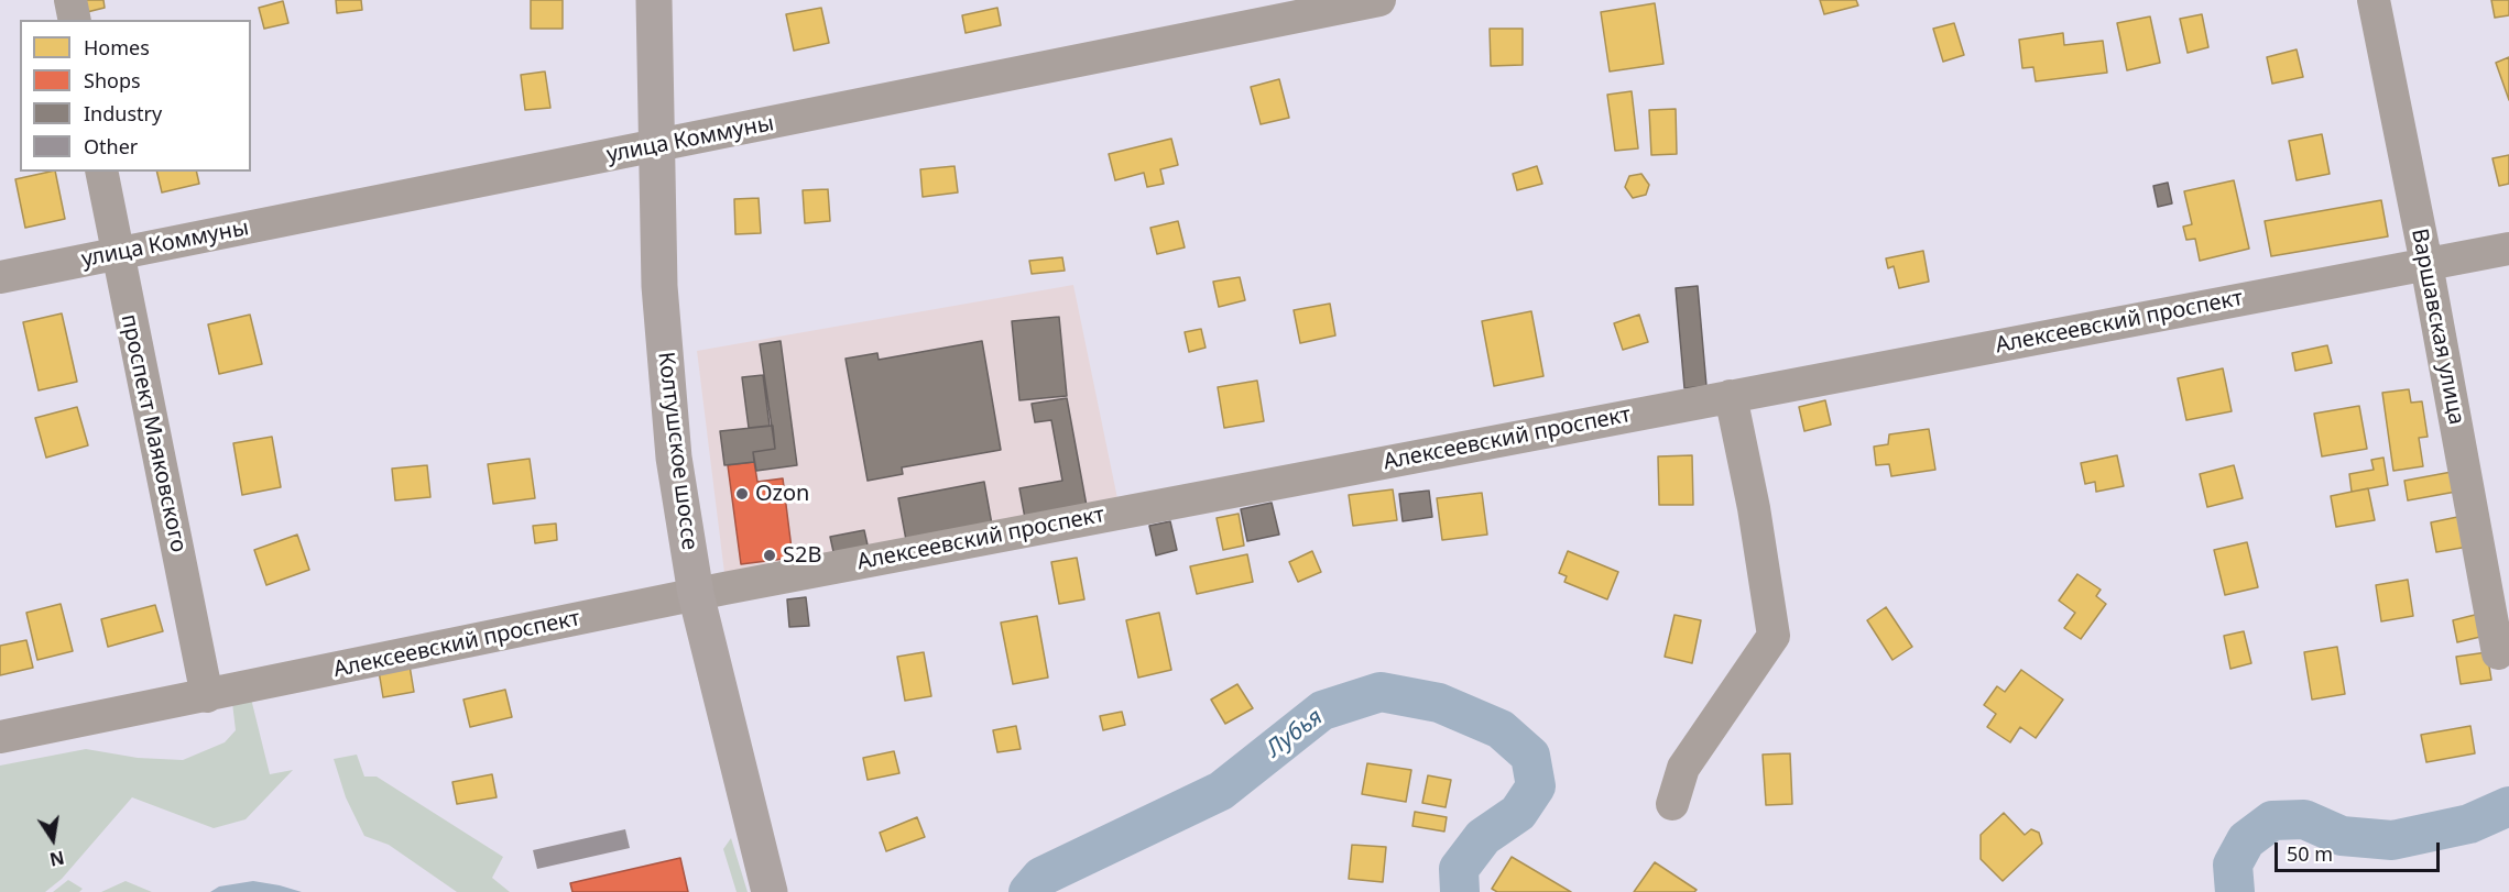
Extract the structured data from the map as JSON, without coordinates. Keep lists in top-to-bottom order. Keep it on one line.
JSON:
{"streets":{"main road":["Колтушское шоссе"],"street":["улица Коммуны","Алексеевский проспект","Варшавская улица","проспект Маяковского"]},"crossings":[["улица Коммуны","проспект Маяковского"],["улица Коммуны","Колтушское шоссе"],["Алексеевский проспект","Варшавская улица"],["Алексеевский проспект","проспект Маяковского"],["Алексеевский проспект","Колтушское шоссе"]],"water":["Лубья"],"places":["Ozon","S2B"],"legend":["Homes","Shops","Industry","Other"],"scale_bar":"50 m","north":"bottom"}
